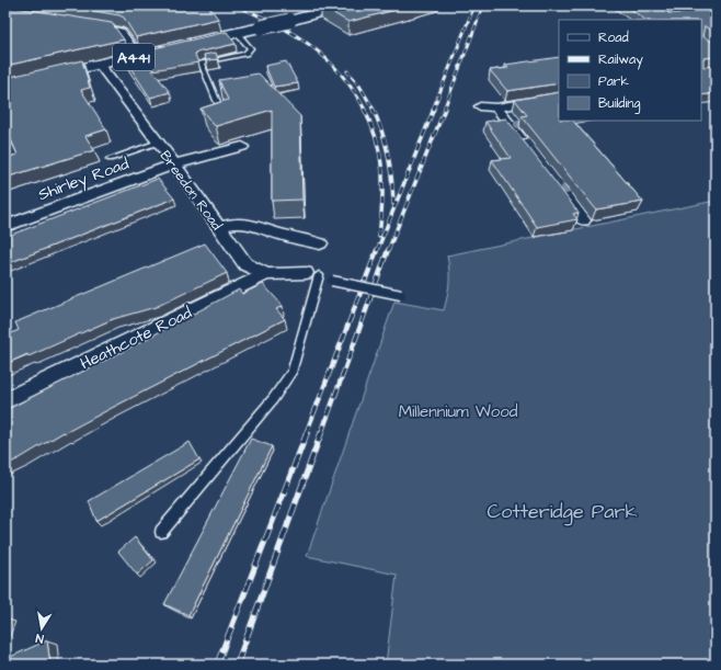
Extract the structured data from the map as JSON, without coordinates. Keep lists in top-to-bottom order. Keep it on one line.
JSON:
{"streets":{"main road":["A441"],"street":["Shirley Road","Breedon Road","Heathcote Road"]},"crossings":[["A441","Breedon Road"],["Shirley Road","Breedon Road"],["Breedon Road","Heathcote Road"]],"parks":["Millennium Wood","Cotteridge Park"],"legend":["Road","Railway","Park","Building"],"north":"bottom"}
